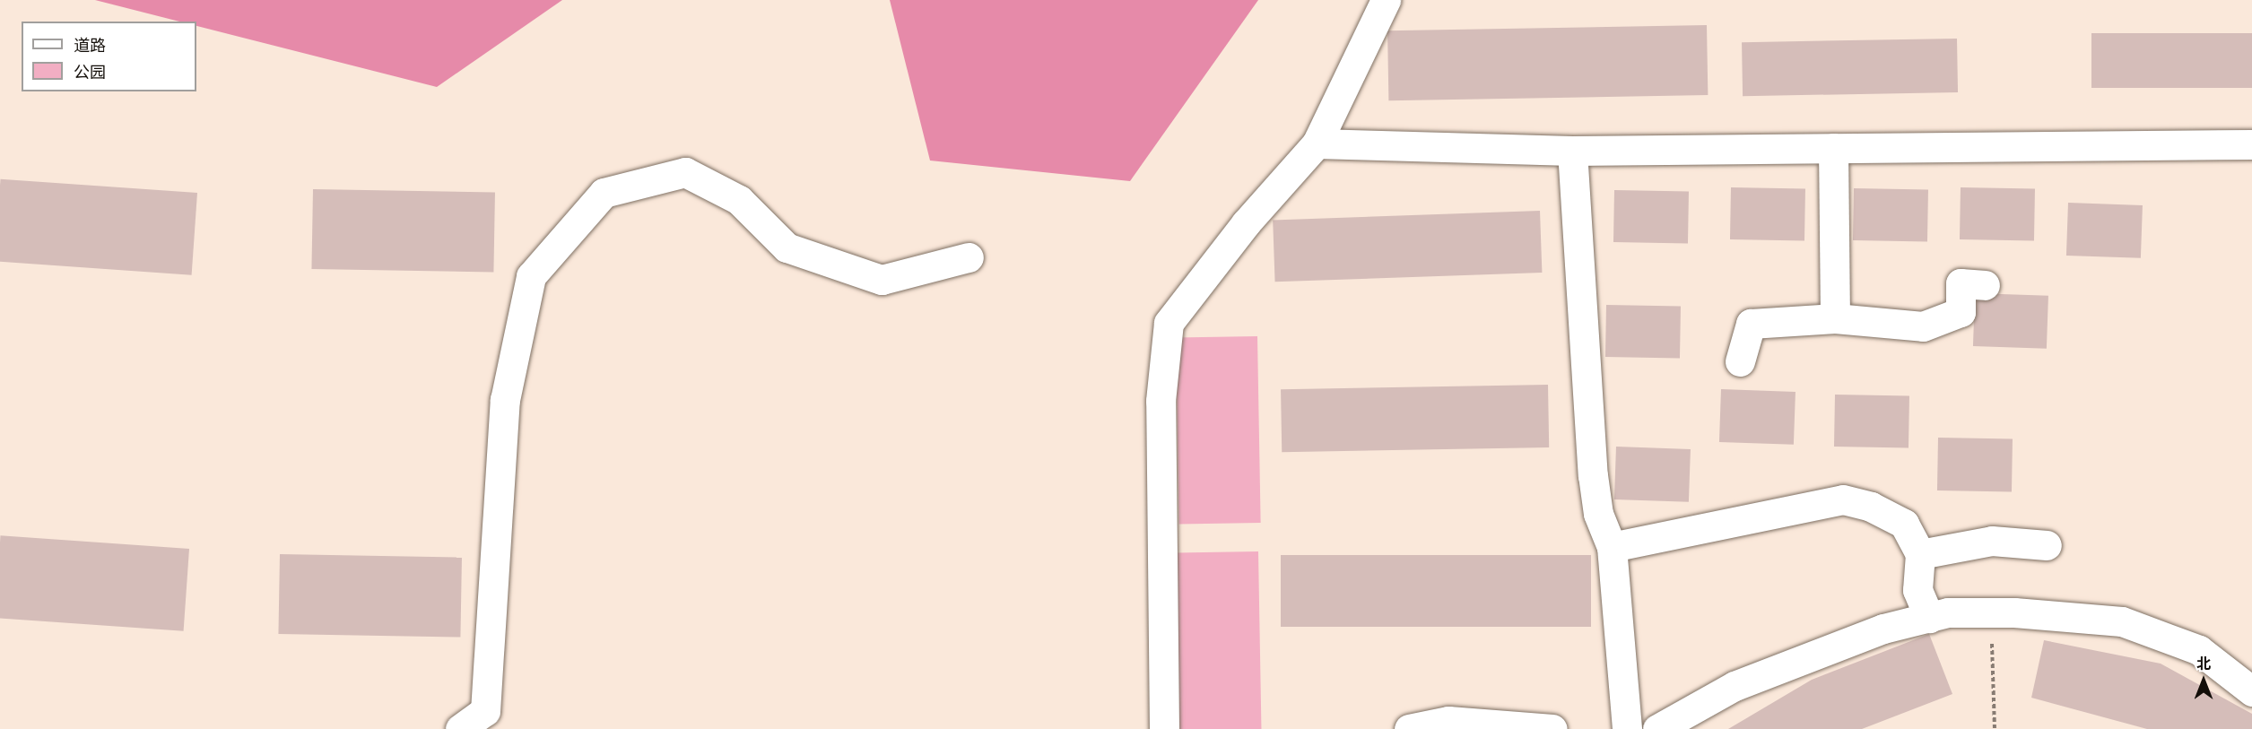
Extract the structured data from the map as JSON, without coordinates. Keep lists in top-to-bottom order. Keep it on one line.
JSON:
{"legend":["道路","公园"],"north":"top"}
